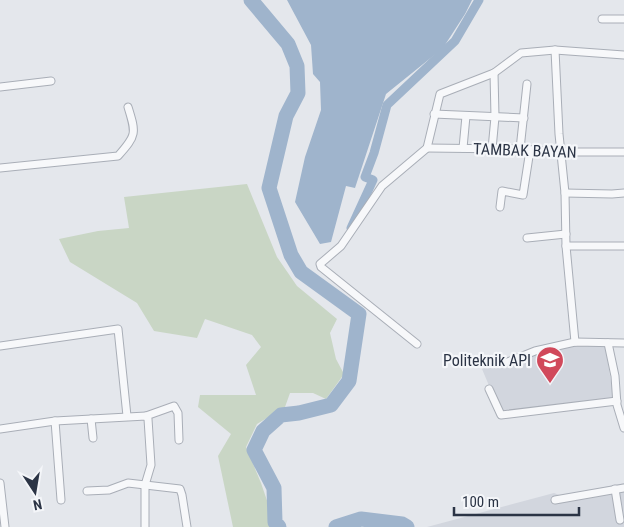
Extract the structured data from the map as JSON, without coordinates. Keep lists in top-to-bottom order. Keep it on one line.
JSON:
{"streets":{"street":["TAMBAK BAYAN"]},"places":{"school or university":["Politeknik API"]},"scale_bar":"100 m","north":"bottom"}
